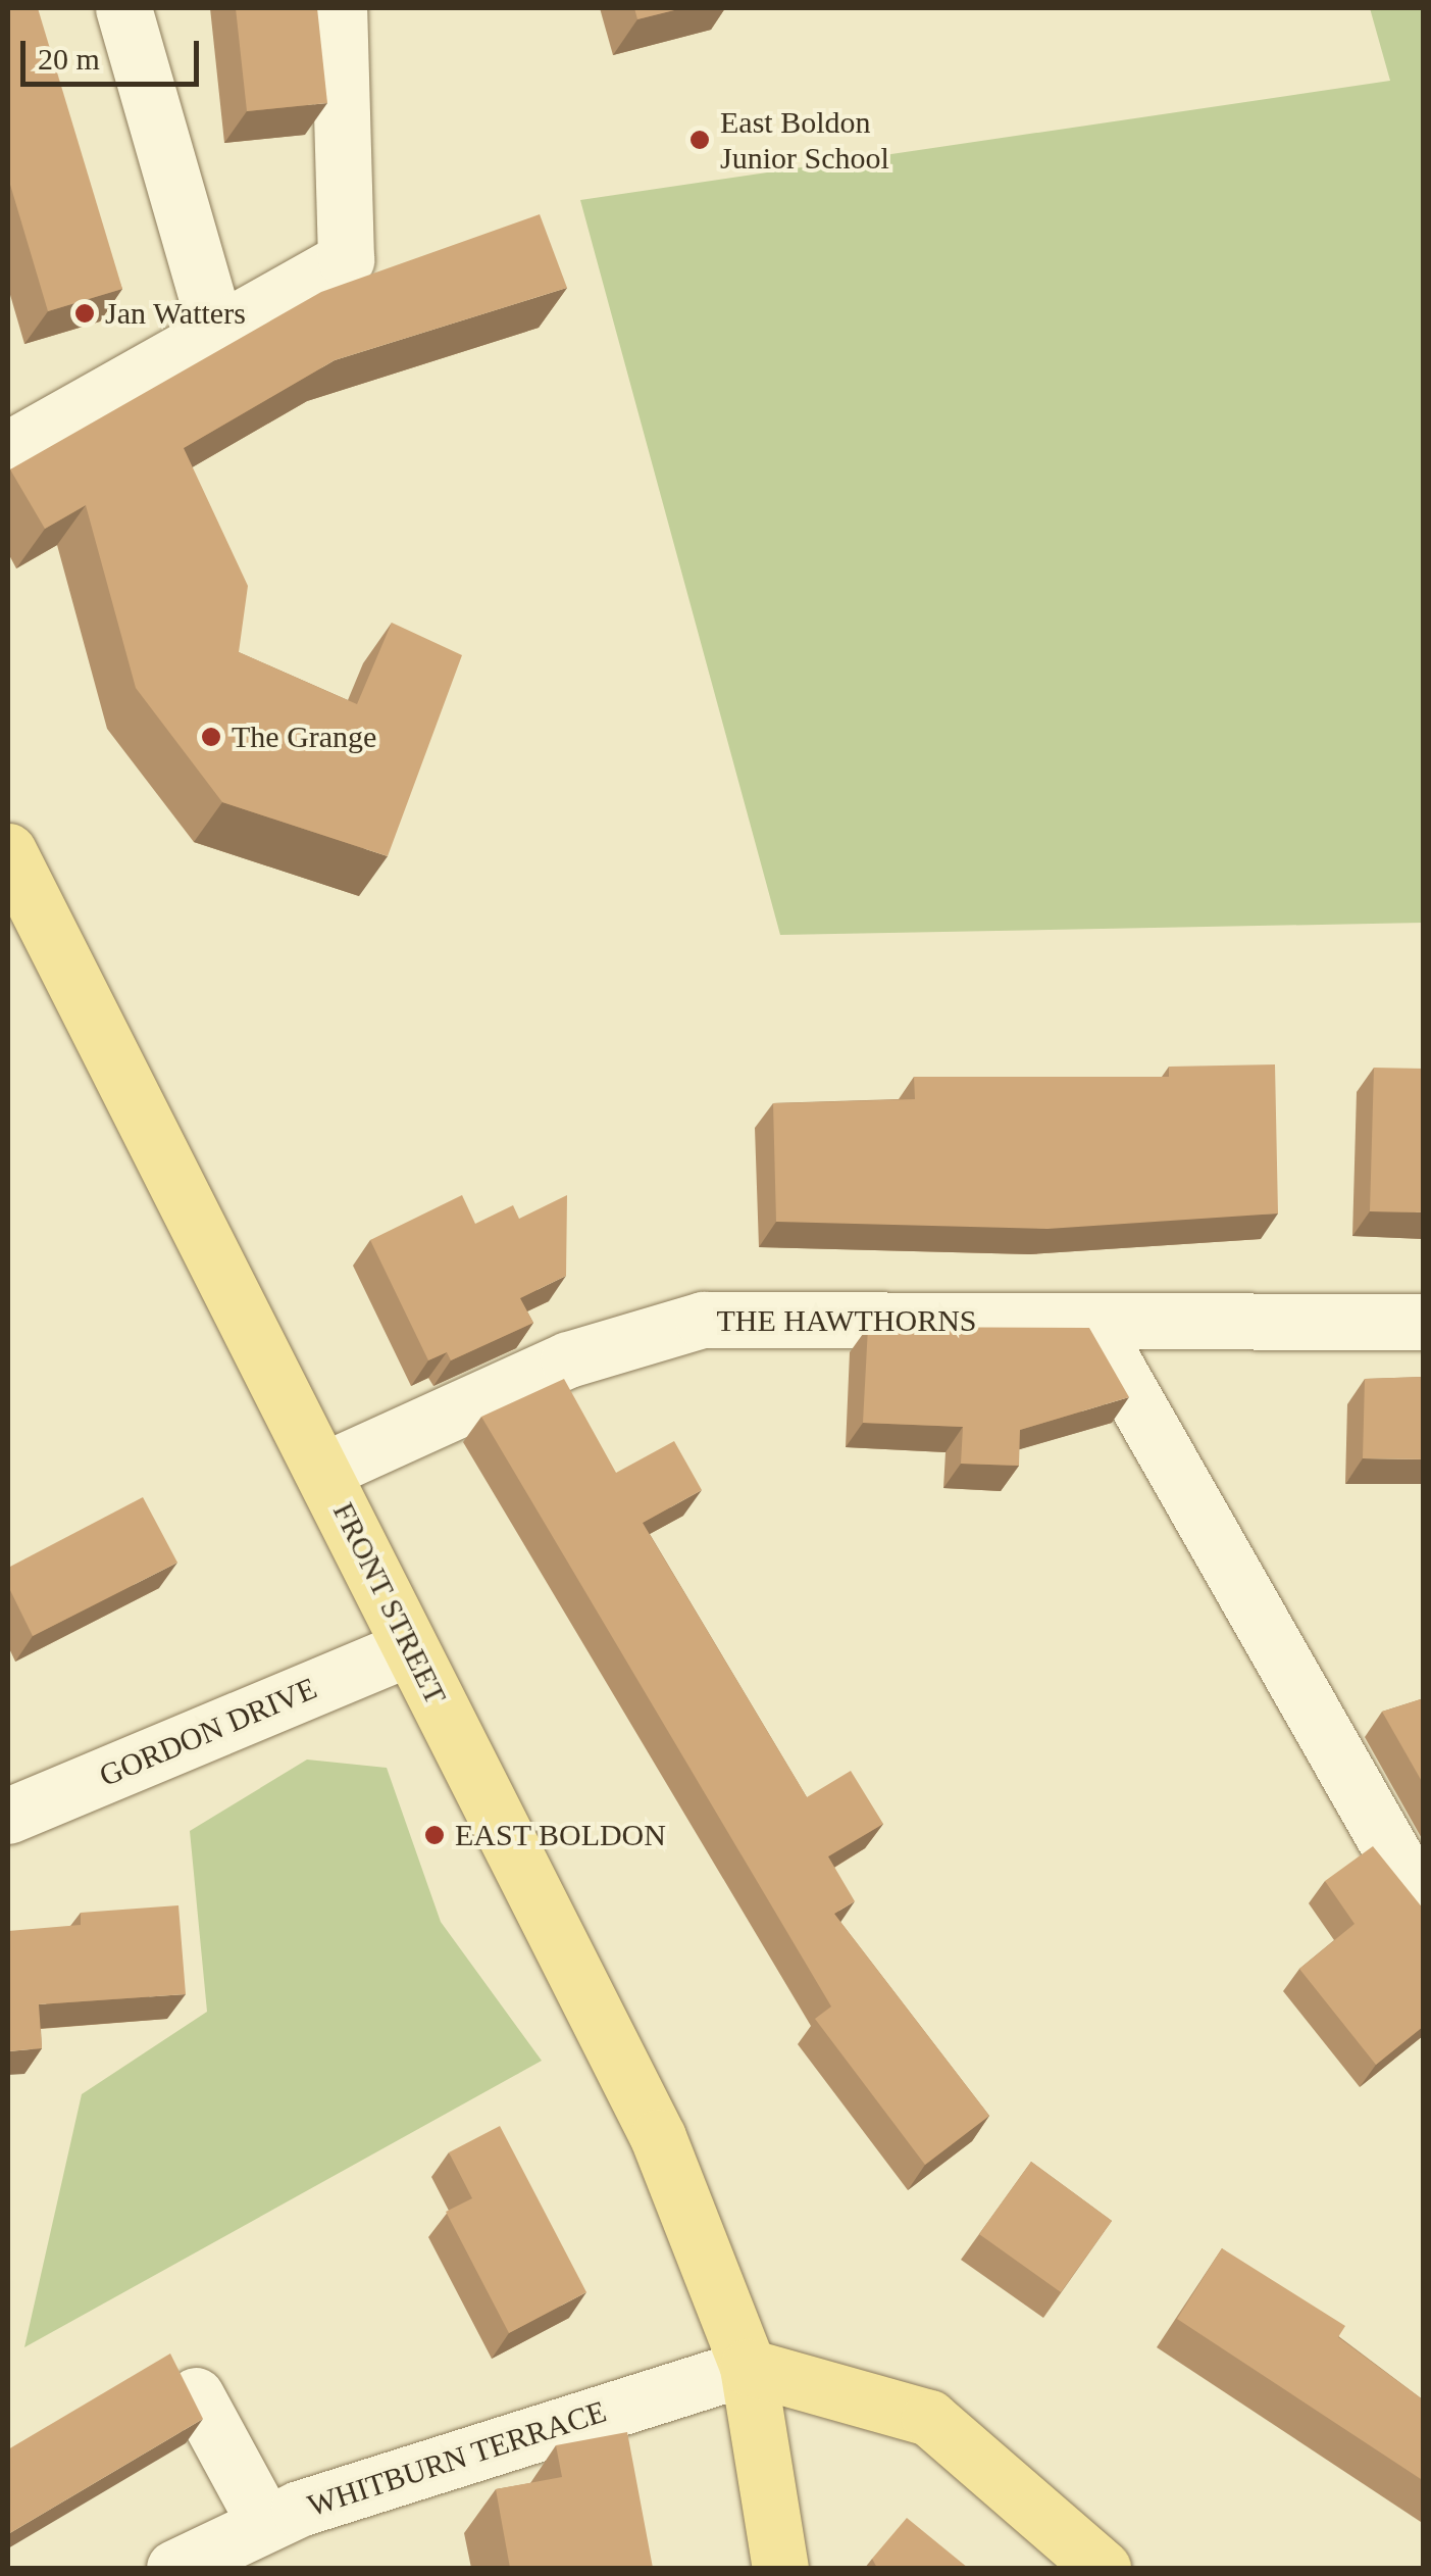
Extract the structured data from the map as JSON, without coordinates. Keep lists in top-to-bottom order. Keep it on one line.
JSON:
{"streets":{"main road":["FRONT STREET"],"street":["THE HAWTHORNS","GORDON DRIVE","WHITBURN TERRACE"]},"crossings":[["THE HAWTHORNS","FRONT STREET"],["FRONT STREET","GORDON DRIVE"],["FRONT STREET","WHITBURN TERRACE"]],"places":["East Boldon Junior School","Jan Watters","The Grange","EAST BOLDON"],"scale_bar":"20 m"}
